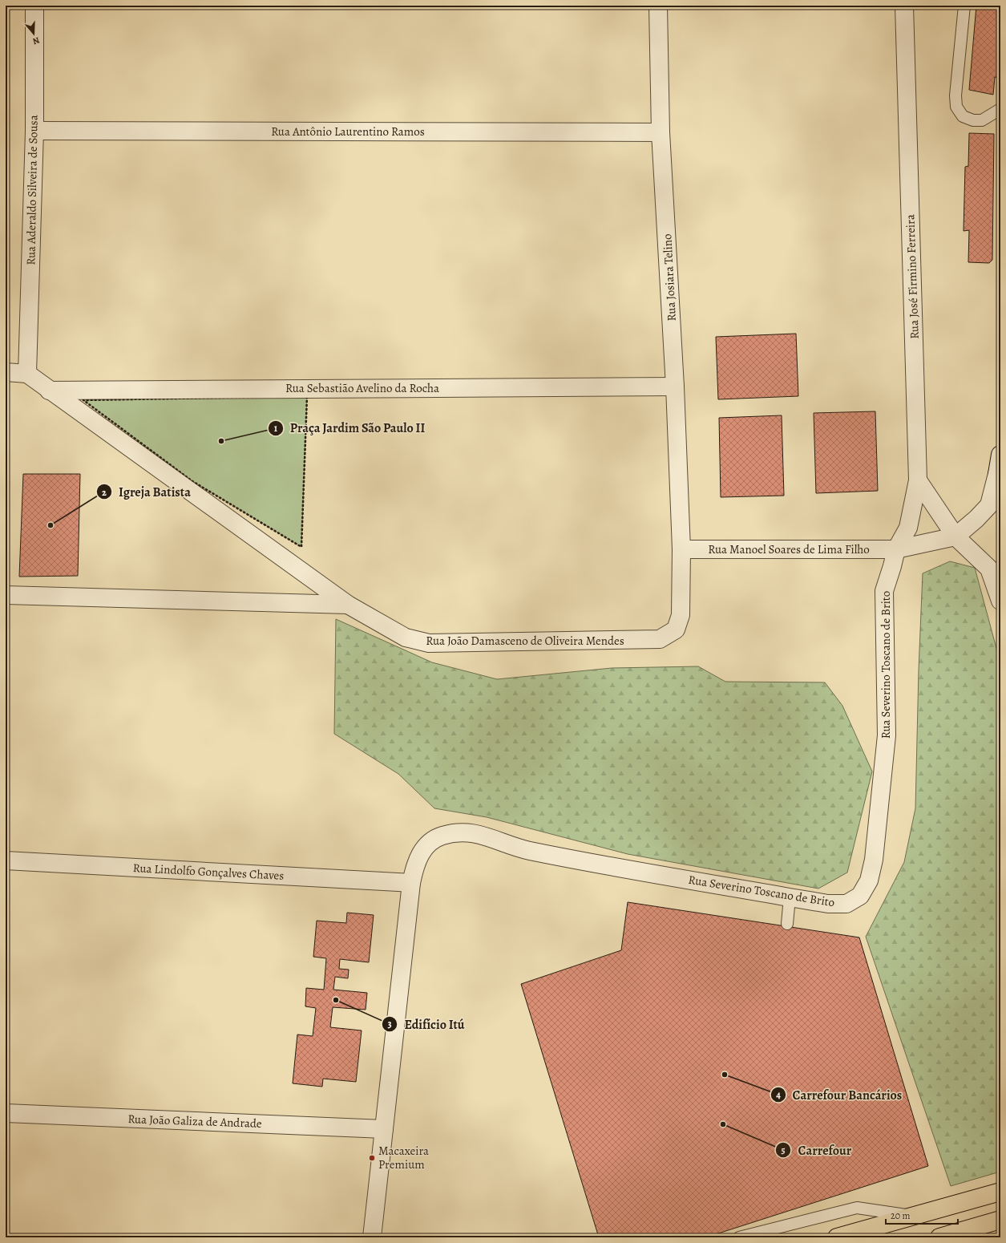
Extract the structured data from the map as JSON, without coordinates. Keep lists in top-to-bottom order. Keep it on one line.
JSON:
{"streets":{"street":["Rua Antônio Laurentino Ramos","Rua Aderaldo Silveira de Sousa","Rua José Firmino Ferreira","Rua Josiara Telino","Rua Sebastião Avelino da Rocha","Rua Manoel Soares de Lima Filho","Rua João Damasceno de Oliveira Mendes","Rua Severino Toscano de Brito","Rua Lindolfo Gonçalves Chaves","Rua João Galiza de Andrade"]},"crossings":[["Rua Antônio Laurentino Ramos","Rua Aderaldo Silveira de Sousa"],["Rua Antônio Laurentino Ramos","Rua Josiara Telino"],["Rua Aderaldo Silveira de Sousa","Rua João Damasceno de Oliveira Mendes"],["Rua Josiara Telino","Rua Sebastião Avelino da Rocha"],["Rua Josiara Telino","Rua Manoel Soares de Lima Filho"],["Rua Josiara Telino","Rua João Damasceno de Oliveira Mendes"],["Rua Sebastião Avelino da Rocha","Rua João Damasceno de Oliveira Mendes"],["Rua Manoel Soares de Lima Filho","Rua João Damasceno de Oliveira Mendes"],["Rua Manoel Soares de Lima Filho","Rua Severino Toscano de Brito"],["Rua Severino Toscano de Brito","Rua Lindolfo Gonçalves Chaves"]],"places":["Praça Jardim São Paulo II","Igreja Batista","Edifício Itú","Carrefour Bancários","Carrefour","Macaxeira Premium"],"scale_bar":"20 m","north":"bottom"}
